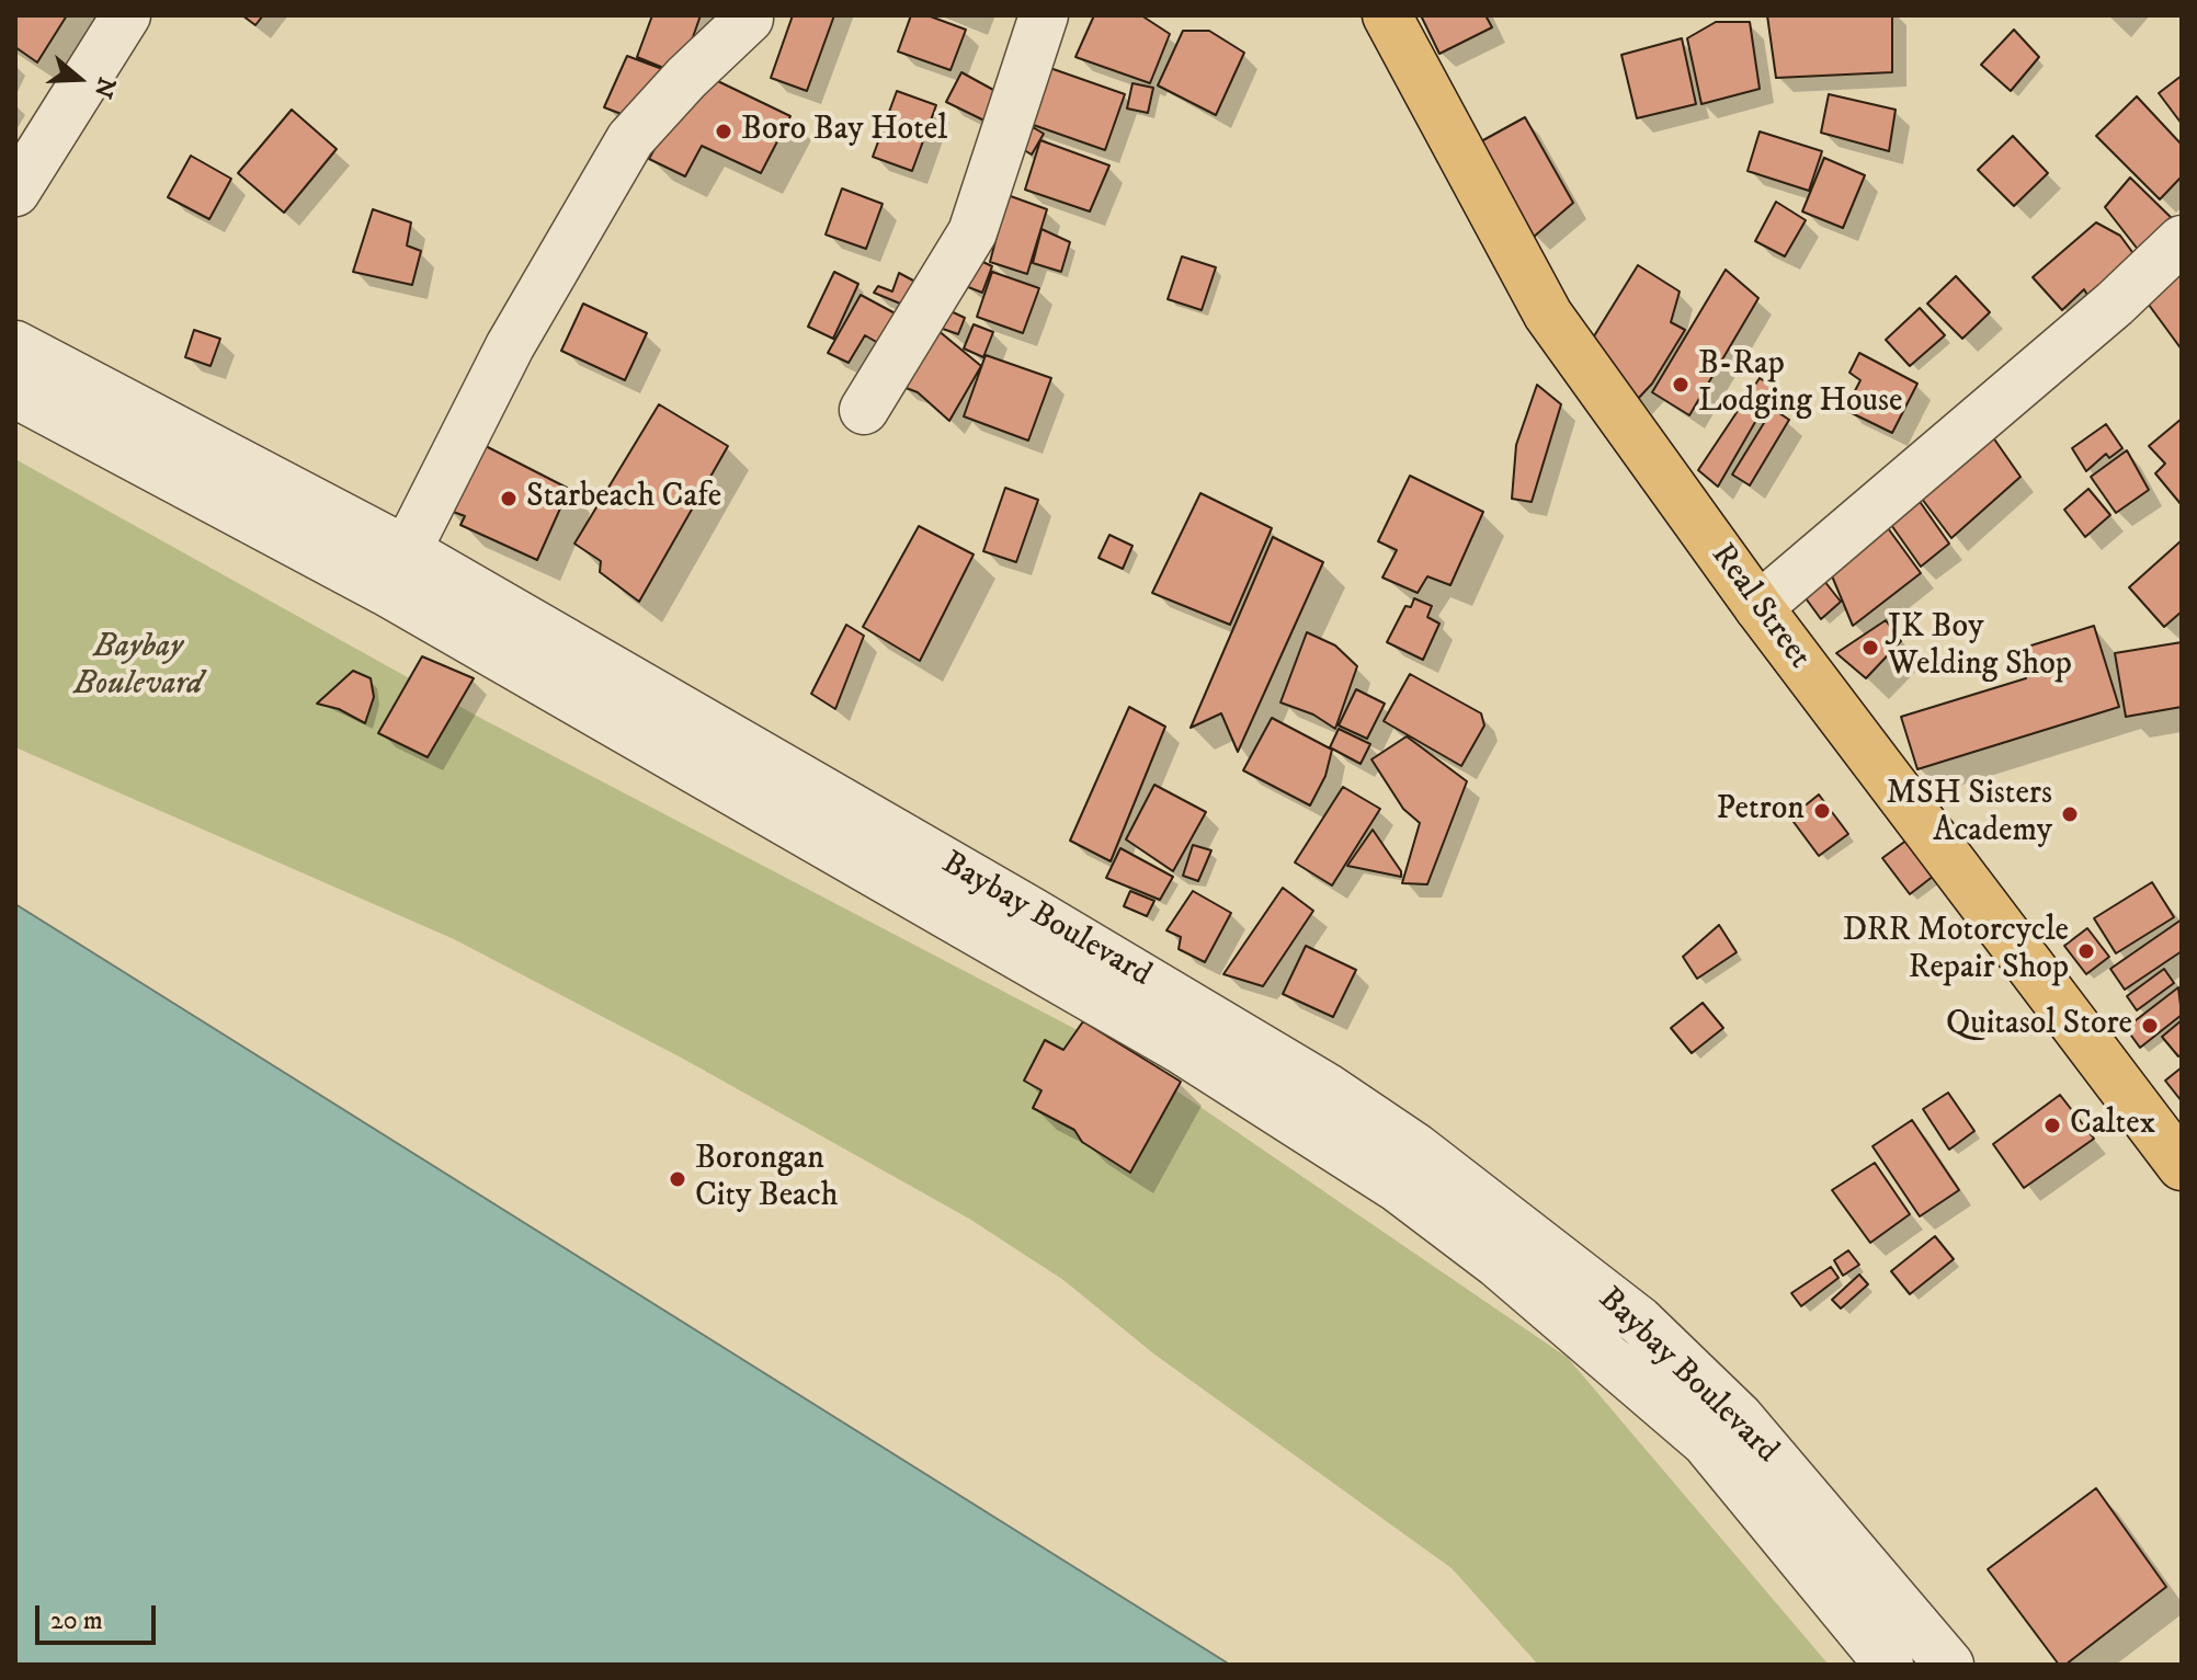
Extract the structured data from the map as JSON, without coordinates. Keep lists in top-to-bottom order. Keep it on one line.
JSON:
{"streets":{"main road":["Real Street"],"street":["Baybay Boulevard"]},"parks":["Baybay Boulevard"],"places":["Boro Bay Hotel","B-Rap Lodging House","Starbeach Cafe","JK Boy Welding Shop","Petron","MSH Sisters Academy","DRR Motorcycle Repair Shop","Quitasol Store","Caltex","Borongan City Beach"],"scale_bar":"20 m","north":"right"}
